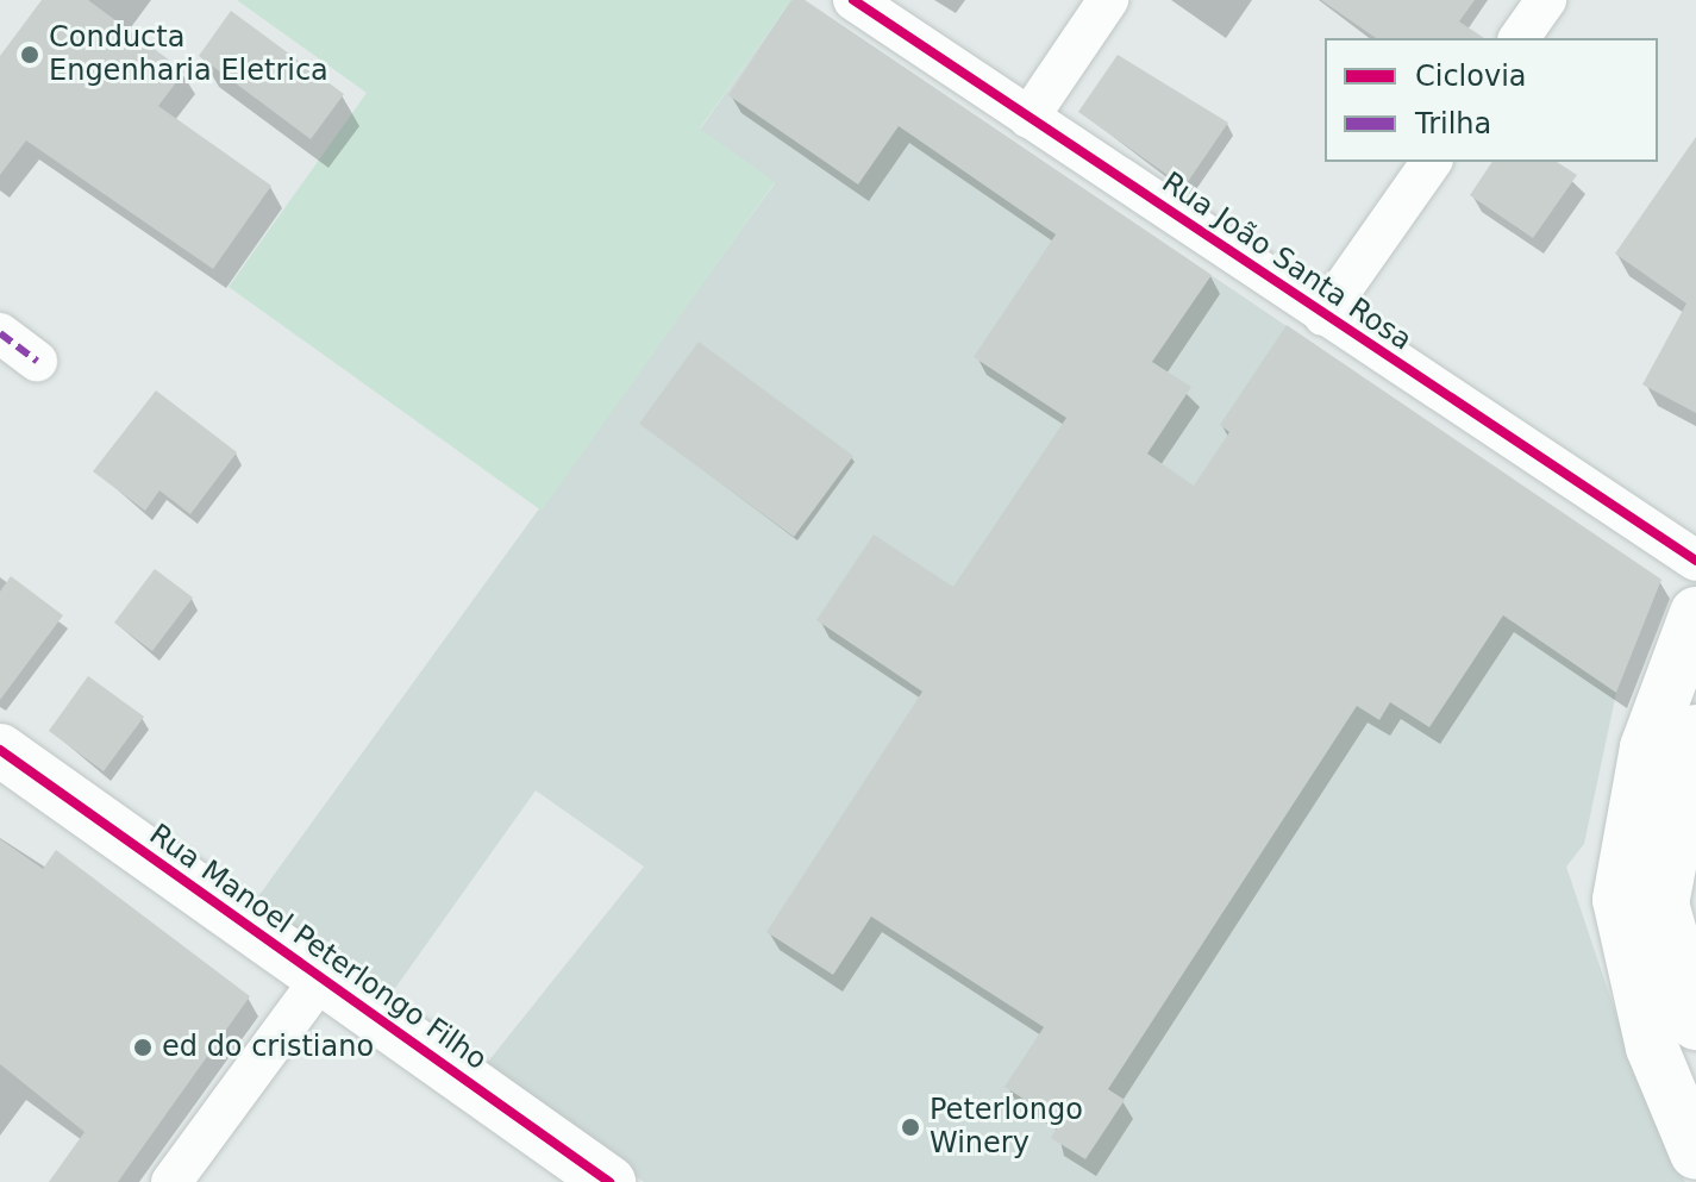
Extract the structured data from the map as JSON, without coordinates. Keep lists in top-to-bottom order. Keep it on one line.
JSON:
{"streets":{"main road":["Rua Manoel Peterlongo Filho"],"street":["Rua João Santa Rosa"]},"places":["Conducta Engenharia Eletrica","ed do cristiano","Peterlongo Winery"],"legend":["Ciclovia","Trilha"]}
